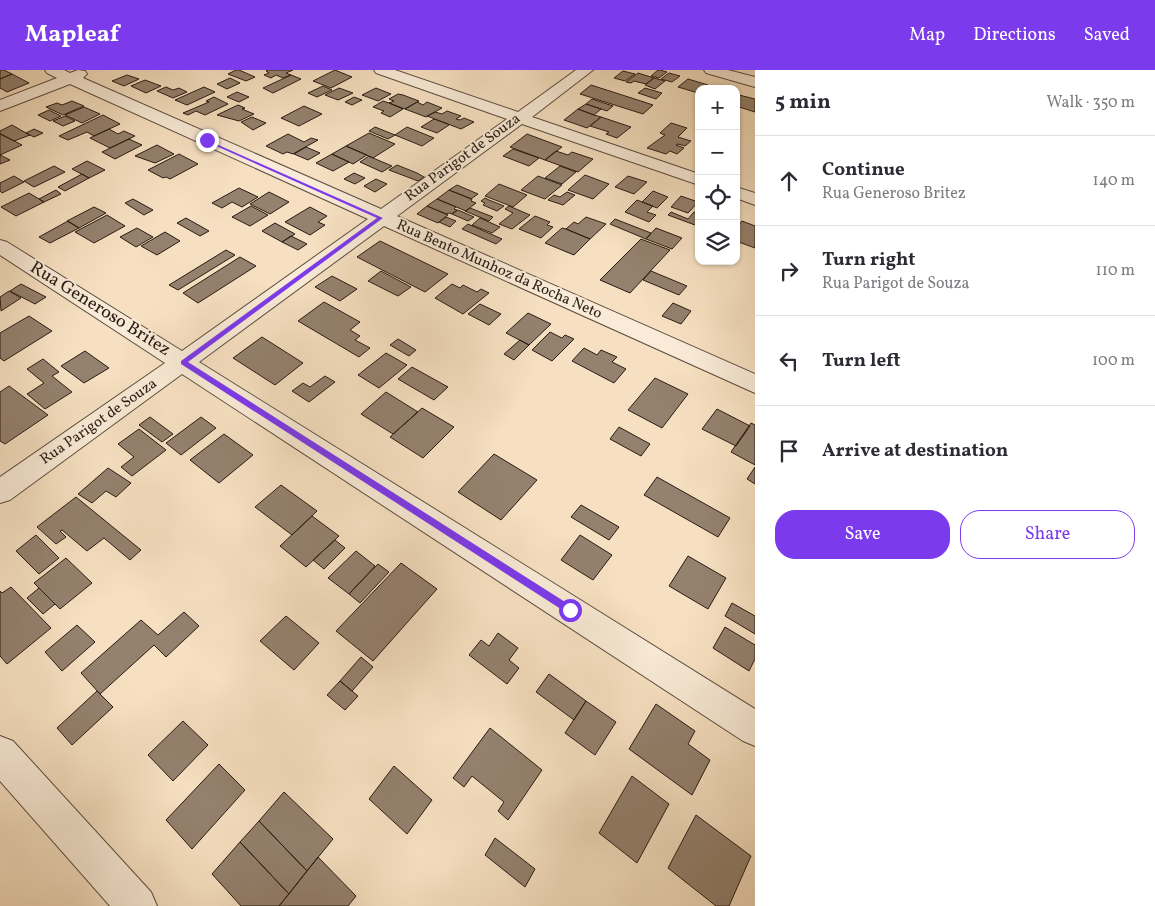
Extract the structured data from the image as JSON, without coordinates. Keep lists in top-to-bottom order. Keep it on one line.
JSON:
{"streets":{"street":["Rua Parigot de Souza","Rua Bento Munhoz da Rocha Neto","Rua Generoso Britez"]},"crossings":[["Rua Parigot de Souza","Rua Bento Munhoz da Rocha Neto"],["Rua Parigot de Souza","Rua Generoso Britez"]],"page":{"header":"Mapleaf","nav":["Map","Directions","Saved"],"heading":["5 min","Walk · 350 m"],"map_buttons":["+","−"],"list":[["Continue","Rua Generoso Britez","140 m"],["Turn right","Rua Parigot de Souza","110 m"],["Turn left","100 m"],"Arrive at destination"],"buttons":["Save","Share"]}}
